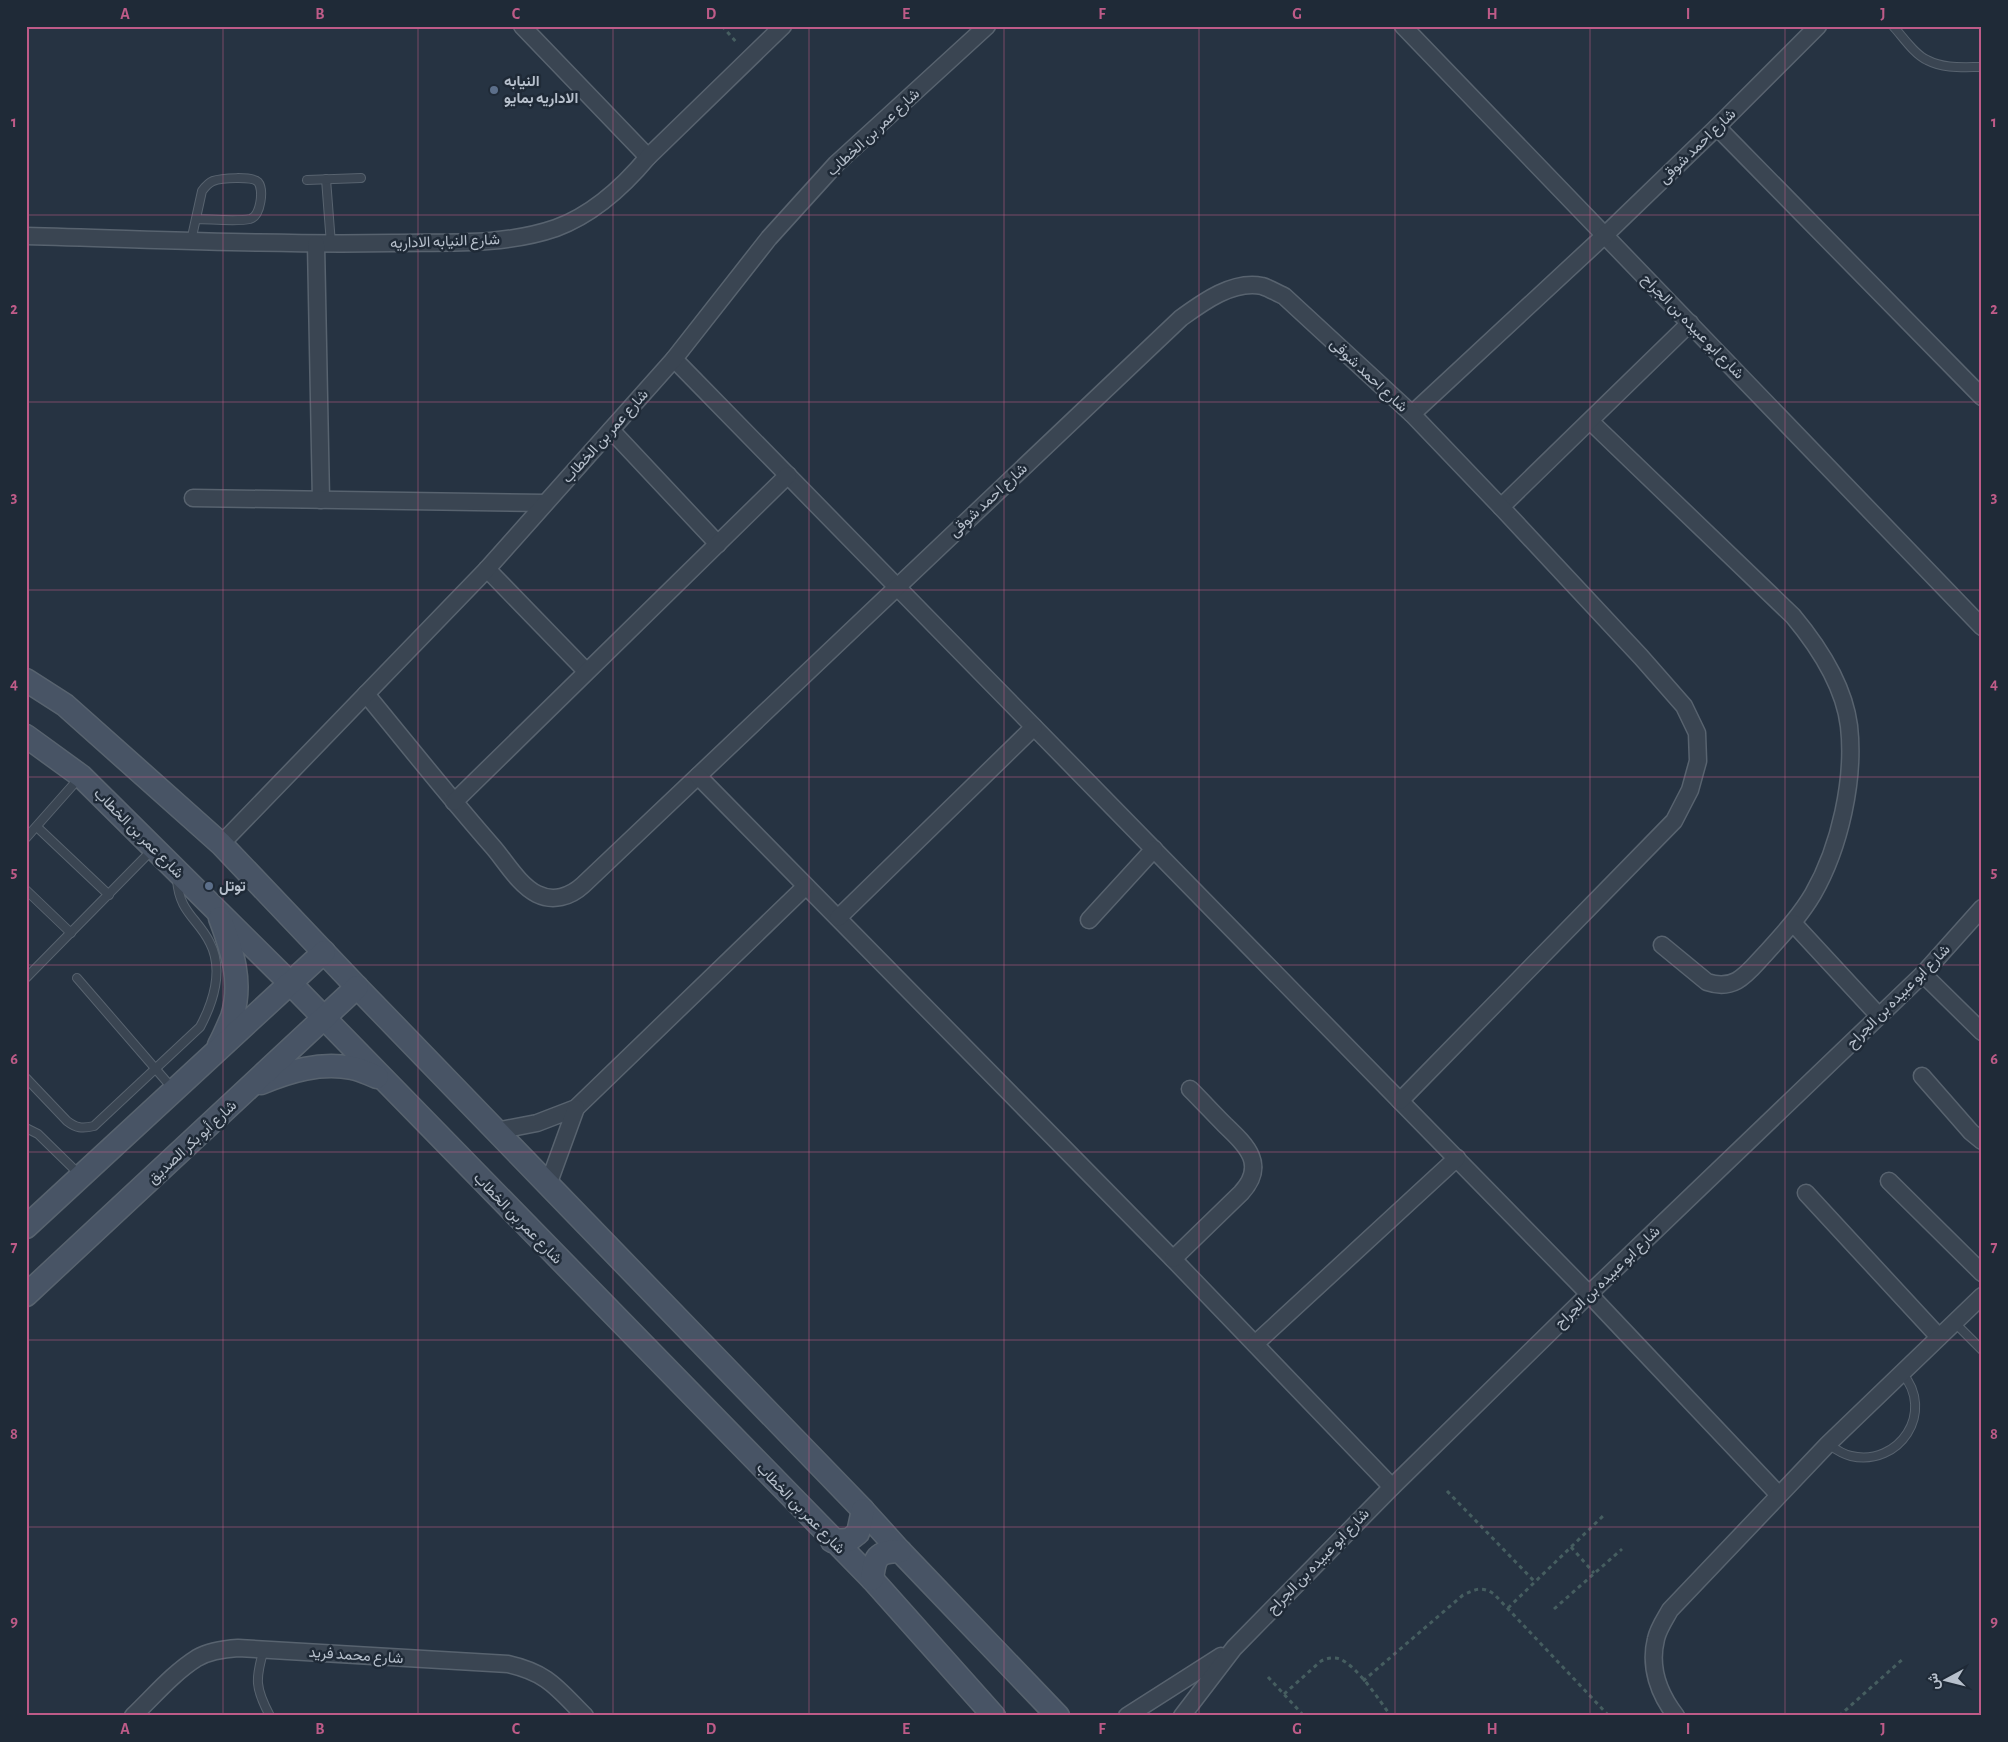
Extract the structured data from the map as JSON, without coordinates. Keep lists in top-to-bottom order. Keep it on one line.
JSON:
{"streets":{"street":["شارع عمر بن الخطاب","شارع احمد شوقى","شارع النيابه الاداريه","شارع ابو عبيده بن الجراح","شارع أبو بكر الصديق","شارع محمد فريد"]},"crossings":[["شارع عمر بن الخطاب","شارع احمد شوقى"],["شارع عمر بن الخطاب","شارع أبو بكر الصديق"],["شارع احمد شوقى","شارع ابو عبيده بن الجراح"]],"places":["النيابه الاداريه بمايو","توتل"],"north":"left","grid":{"columns":["A","B","C","D","E","F","G","H","I","J"],"rows":["1","2","3","4","5","6","7","8","9"]}}
